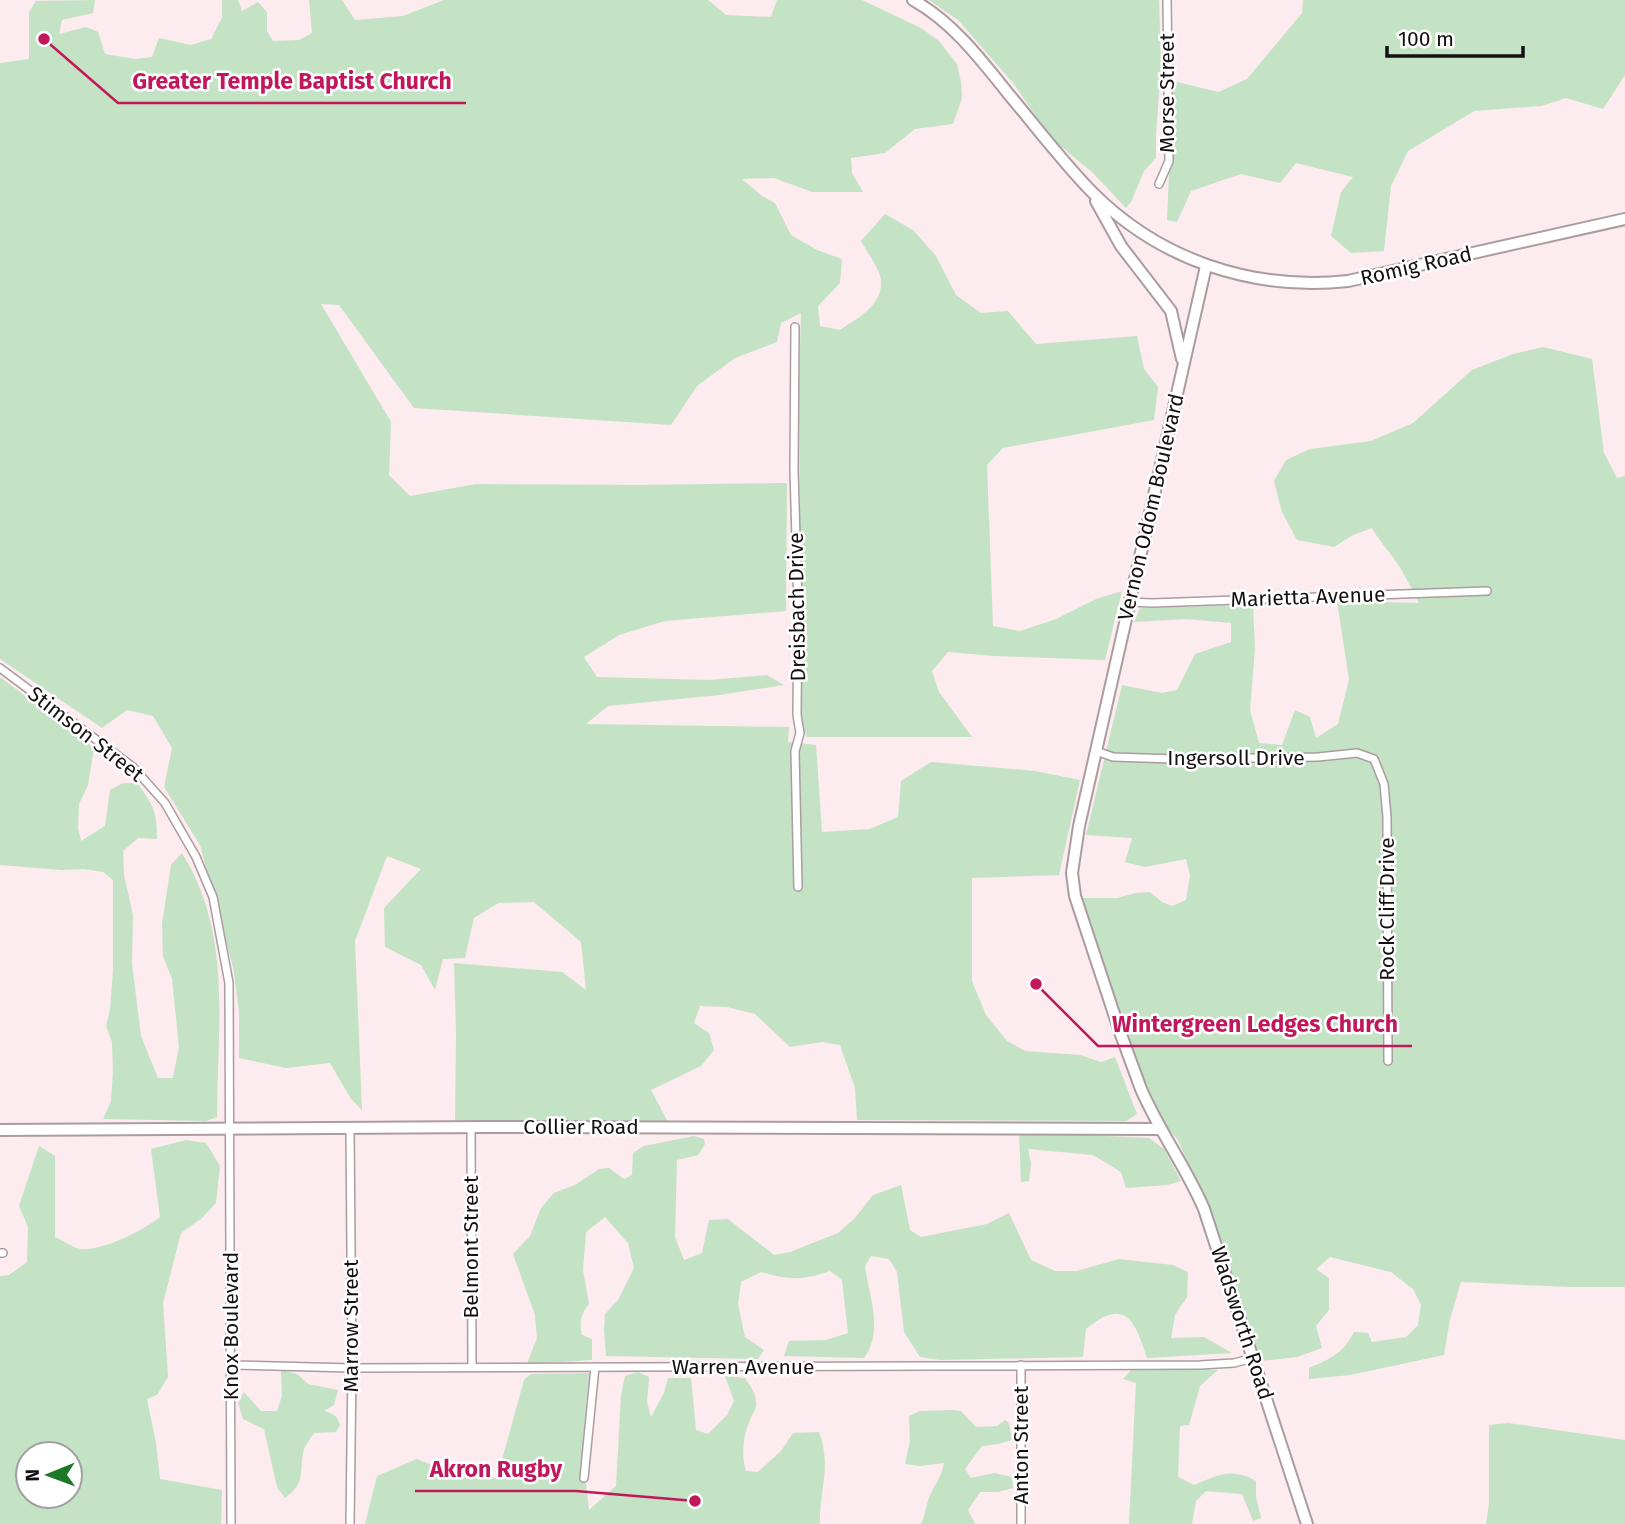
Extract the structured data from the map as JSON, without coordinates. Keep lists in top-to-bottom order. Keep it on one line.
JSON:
{"streets":{"main road":["Romig Road","Vernon Odom Boulevard","Collier Road","Wadsworth Road"],"street":["Morse Street","Marietta Avenue","Dreisbach Drive","Stimson Street","Ingersoll Drive","Rock Cliff Drive","Belmont Street","Knox Boulevard","Marrow Street","Warren Avenue","Anton Street"]},"crossings":[["Romig Road","Vernon Odom Boulevard"],["Vernon Odom Boulevard","Marietta Avenue"],["Vernon Odom Boulevard","Ingersoll Drive"],["Vernon Odom Boulevard","Collier Road"],["Vernon Odom Boulevard","Wadsworth Road"],["Stimson Street","Collier Road"],["Stimson Street","Knox Boulevard"],["Ingersoll Drive","Rock Cliff Drive"],["Collier Road","Belmont Street"],["Collier Road","Wadsworth Road"],["Collier Road","Knox Boulevard"],["Collier Road","Marrow Street"],["Belmont Street","Warren Avenue"],["Wadsworth Road","Warren Avenue"],["Knox Boulevard","Warren Avenue"],["Marrow Street","Warren Avenue"],["Warren Avenue","Anton Street"]],"places":["Greater Temple Baptist Church","Wintergreen Ledges Church","Akron Rugby"],"scale_bar":"100 m","north":"left"}
